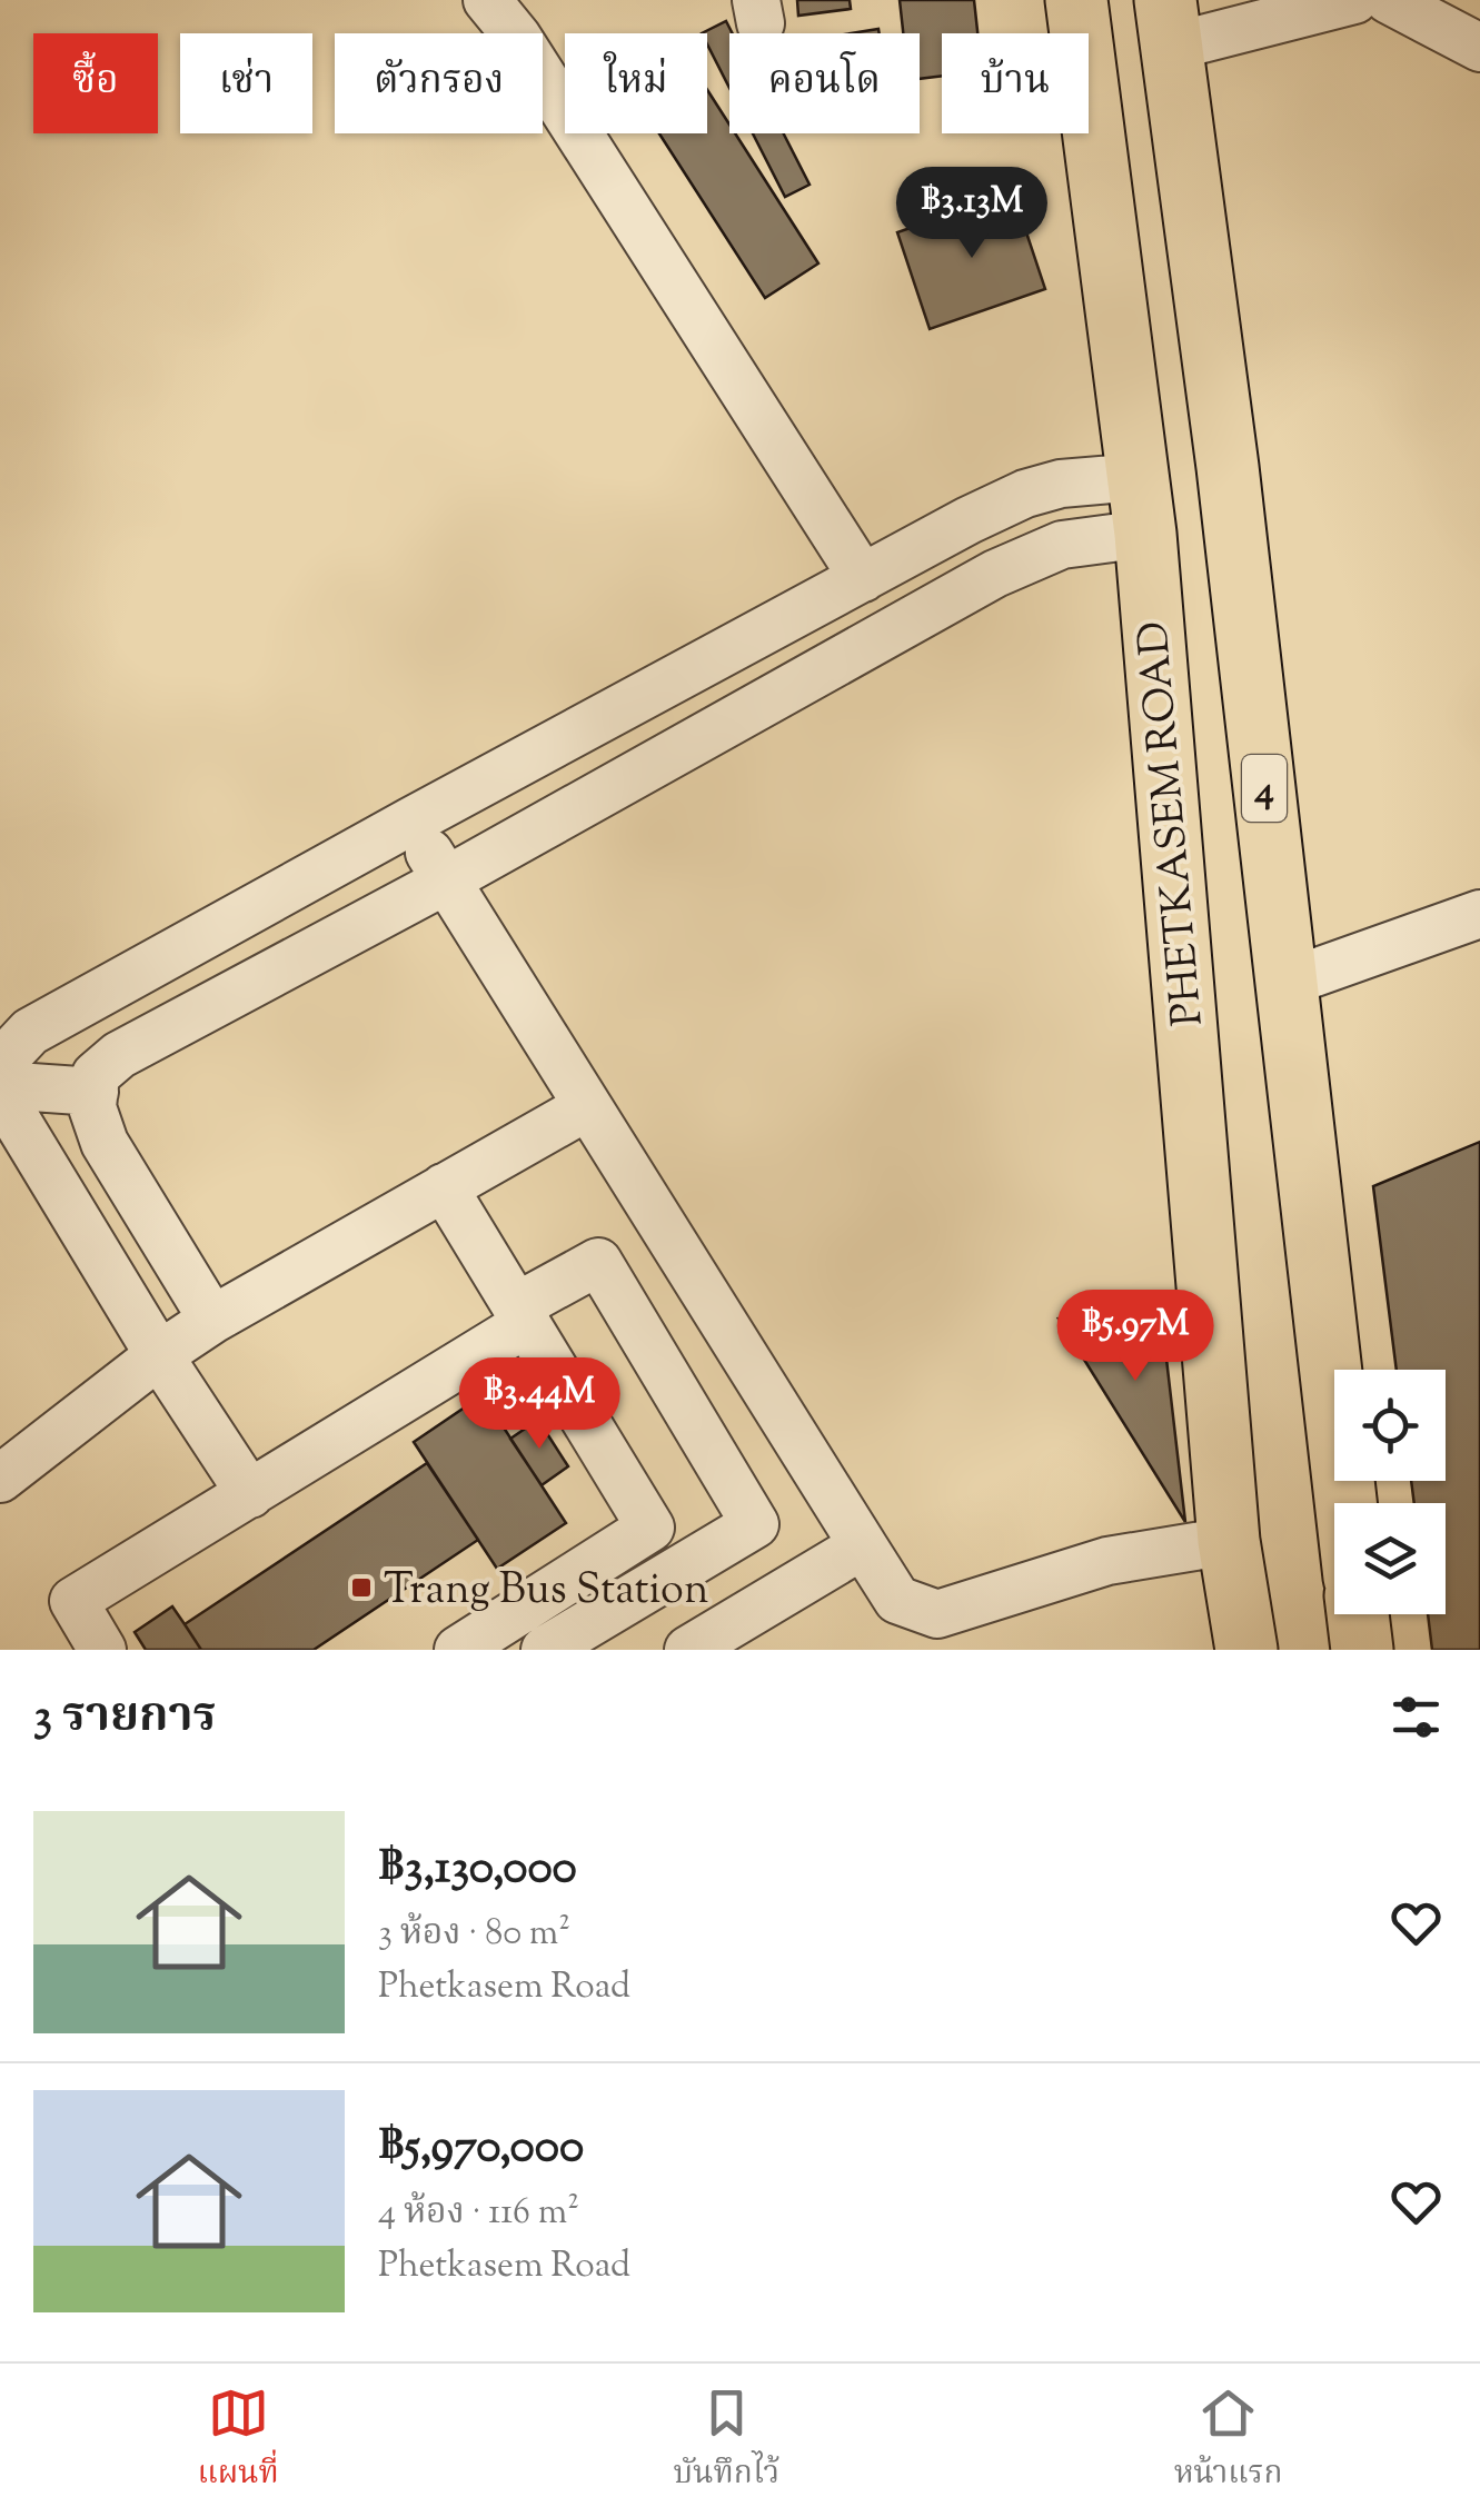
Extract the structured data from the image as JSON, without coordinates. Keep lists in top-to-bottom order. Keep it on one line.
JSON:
{"streets":{"main road":["4","PHETKASEM ROAD"]},"places":{"transit":["Trang Bus Station"]},"page":{"chip":["ซื้อ","เช่า","ตัวกรอง","ใหม่","คอนโด","บ้าน"],"price":["฿3.13M","฿5.97M","฿3.44M"],"heading":"3 รายการ","list":[{"name":"฿3,130,000","note":"3 ห้อง · 80 m² · Phetkasem Road"},{"name":"฿5,970,000","note":"4 ห้อง · 116 m² · Phetkasem Road"}],"tabs":["แผนที่","บันทึกไว้","หน้าแรก"]}}
